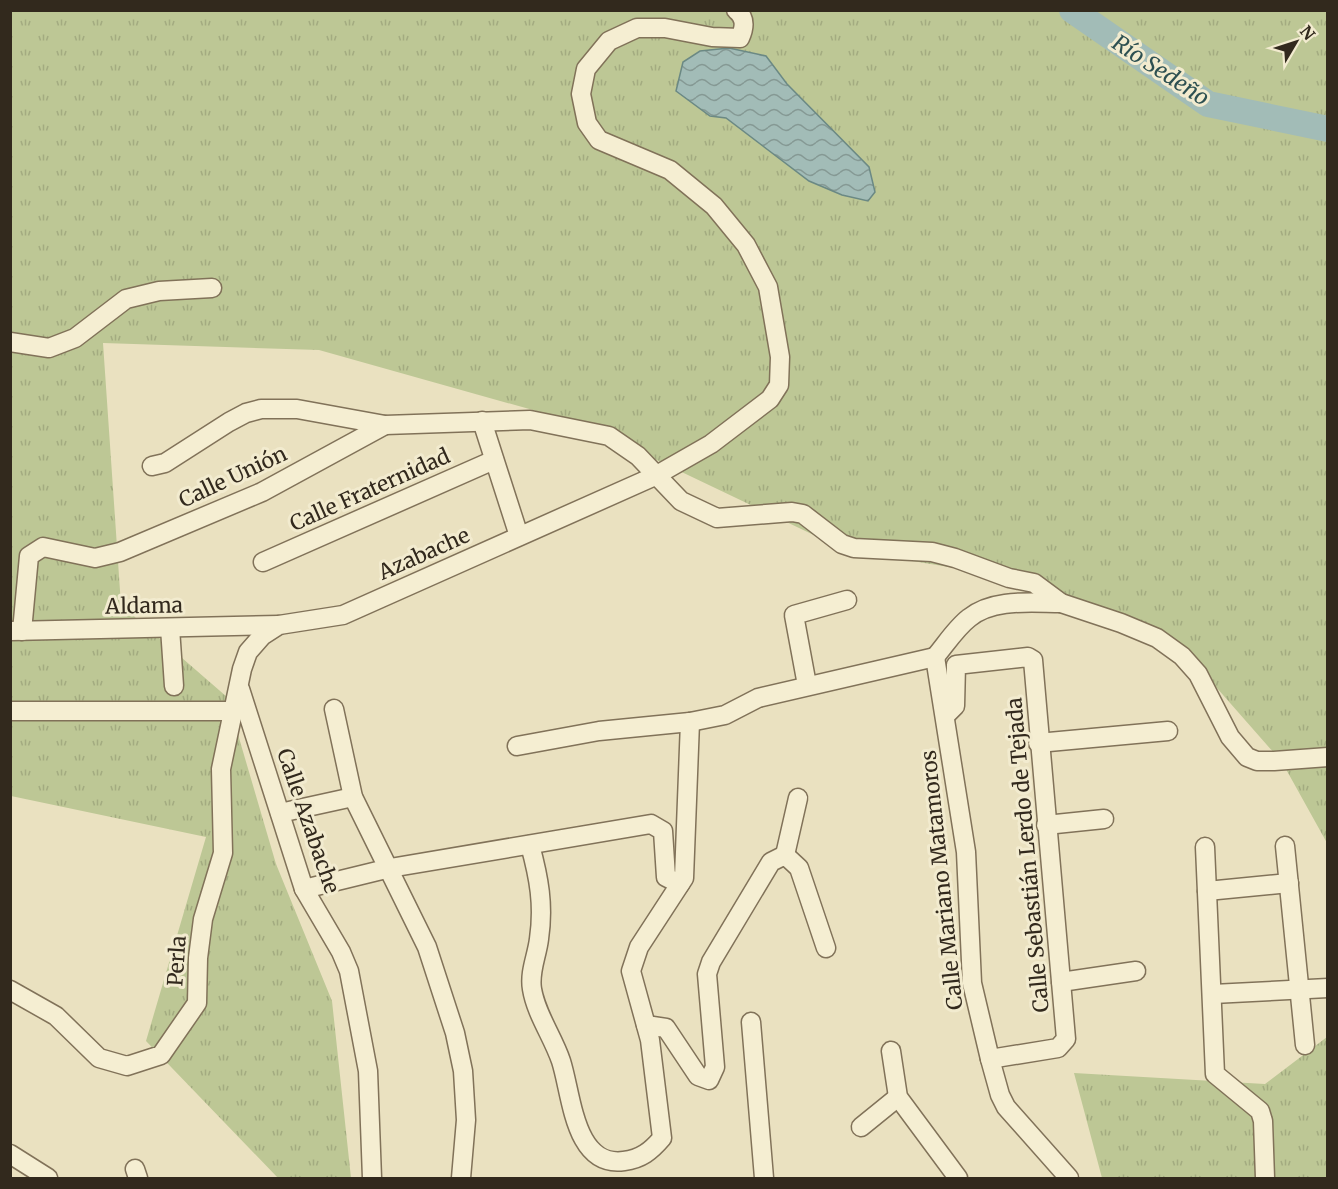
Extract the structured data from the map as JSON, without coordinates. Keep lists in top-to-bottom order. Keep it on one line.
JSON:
{"streets":{"street":["Calle Unión","Calle Fraternidad","Azabache","Aldama","Calle Azabache","Calle Sebastián Lerdo de Tejada","Calle Mariano Matamoros","Perla"]},"crossings":[["Calle Unión","Aldama"],["Azabache","Aldama"],["Azabache","Calle Azabache"],["Azabache","Perla"],["Calle Azabache","Perla"],["Calle Sebastián Lerdo de Tejada","Calle Mariano Matamoros"]],"water":["Río Sedeño"],"north":"top right"}
